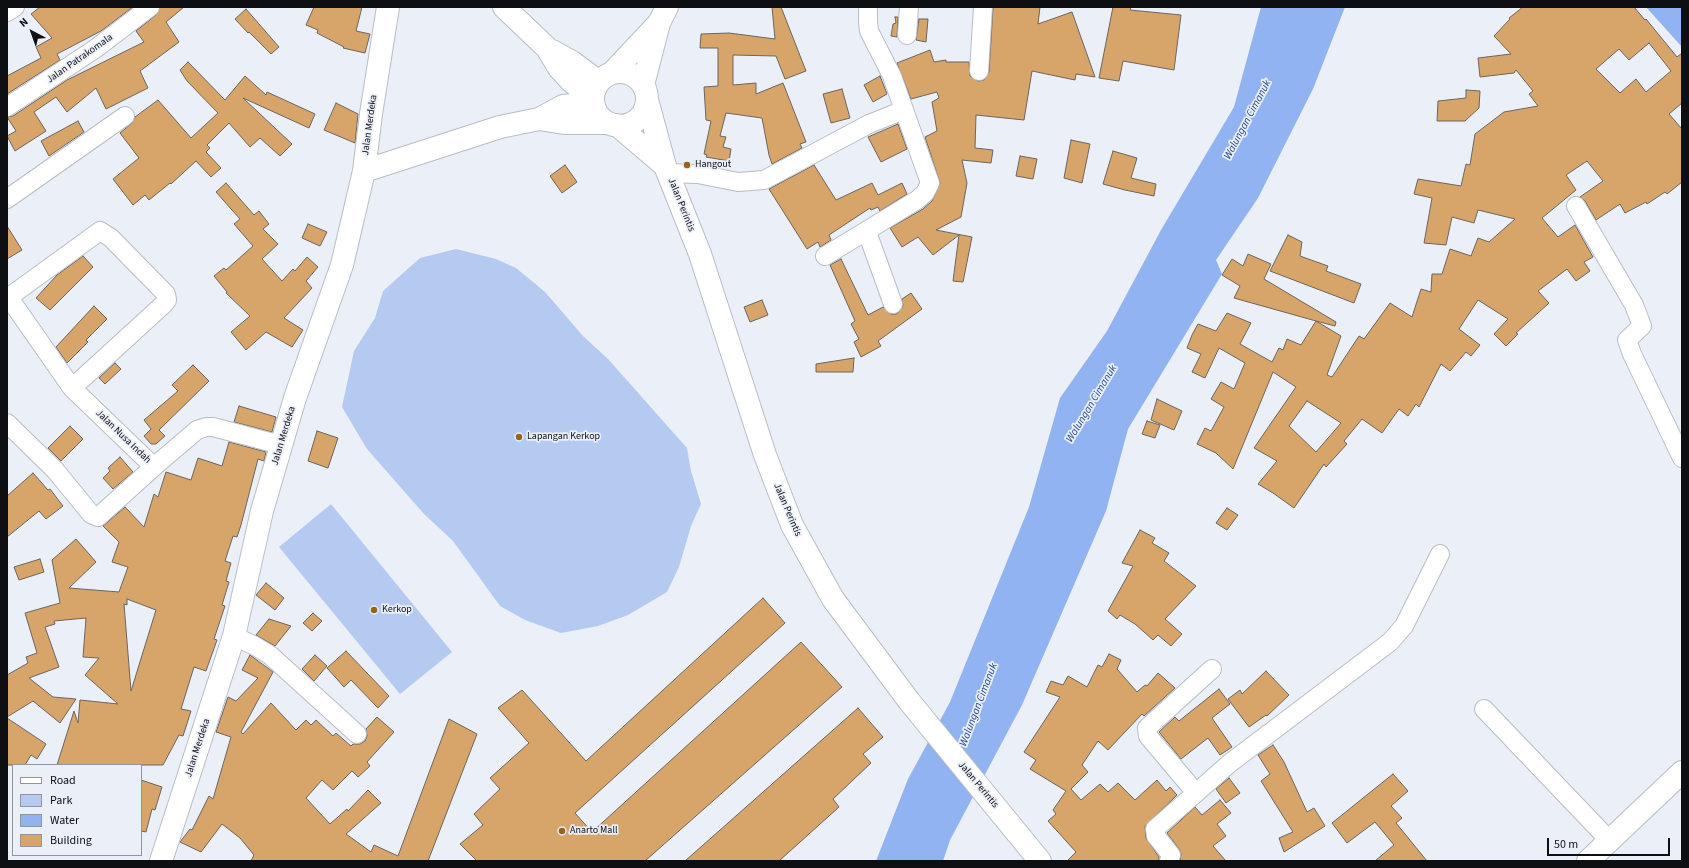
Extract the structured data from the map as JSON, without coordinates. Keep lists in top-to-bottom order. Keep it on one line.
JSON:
{"streets":{"street":["Jalan Patrakomala","Jalan Merdeka","Jalan Perintis","Jalan Nusa Indah"]},"crossings":[["Jalan Merdeka","Jalan Nusa Indah"]],"water":["Walungan Cimanuk"],"places":["Hangout","Lapangan Kerkop","Kerkop","Anarto Mall"],"legend":["Road","Park","Water","Building"],"scale_bar":"50 m","north":"top left"}
